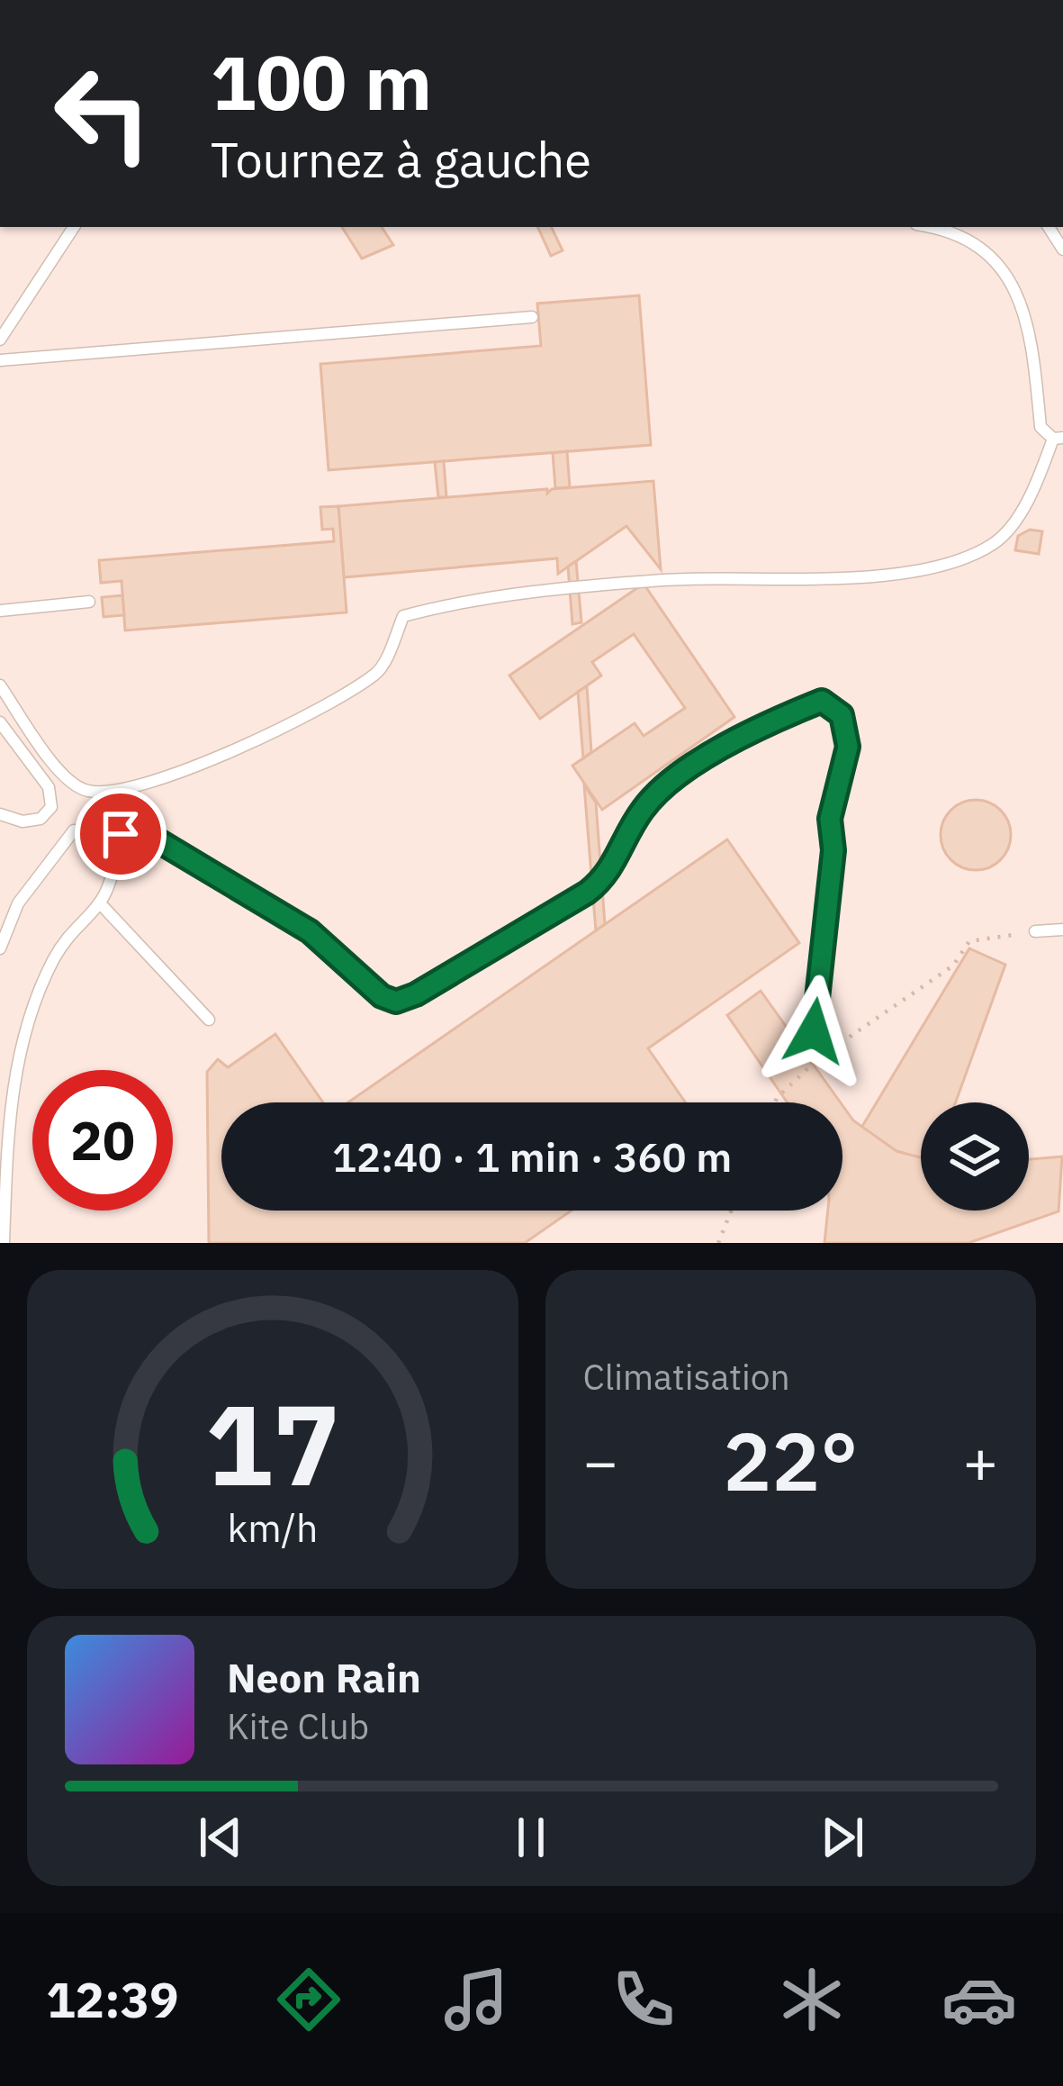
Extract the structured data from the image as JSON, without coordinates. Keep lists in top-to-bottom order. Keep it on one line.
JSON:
{"page":{"turn":["100 m","Tournez à gauche"],"limit":"20","trip":"12:40 · 1 min · 360 m","tile":"Climatisation","heat":["−","22°","+"],"song":["Neon Rain","Kite Club"],"tabs":"12:39","gauge":["17","km/h"]}}
